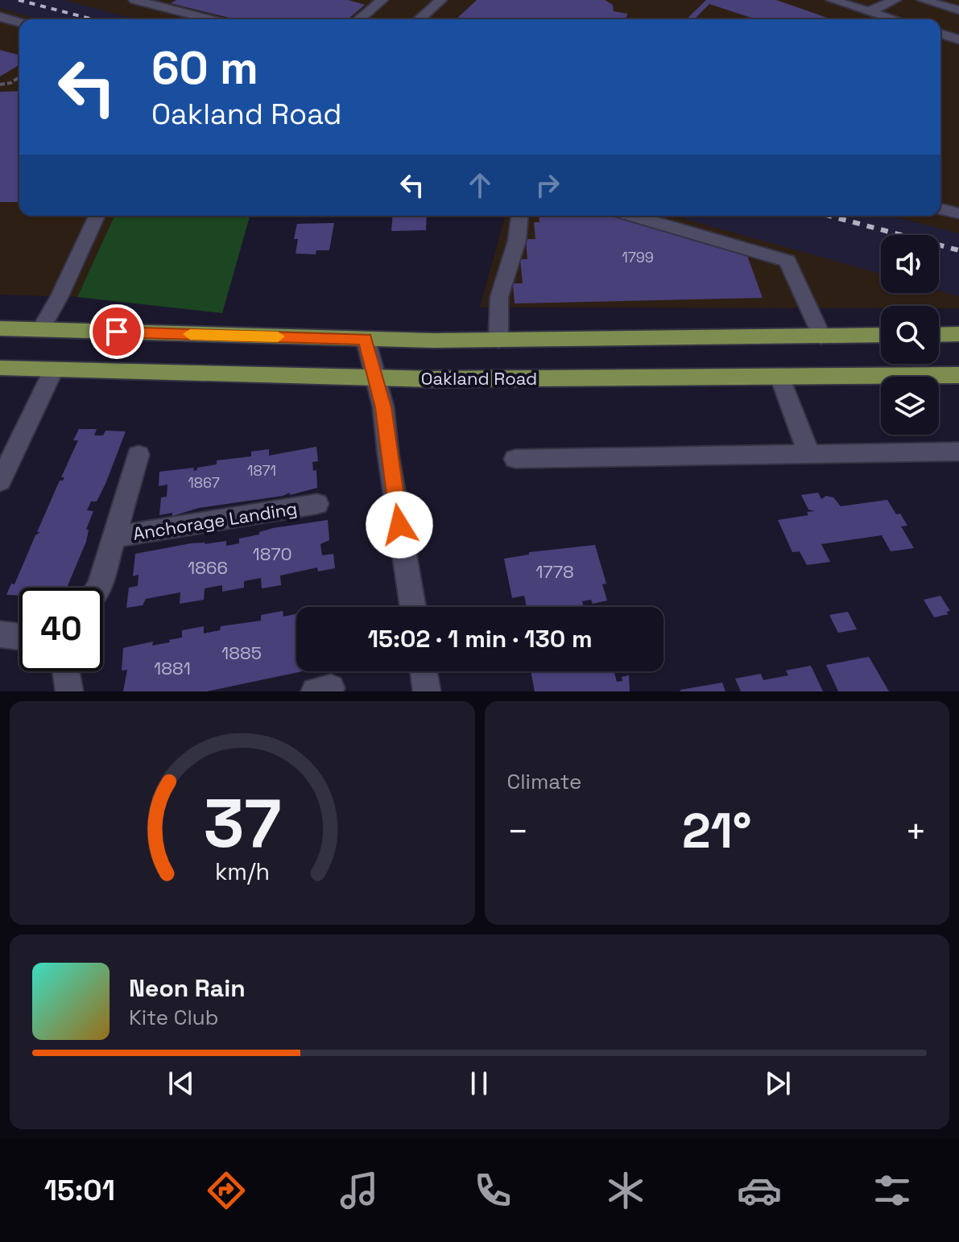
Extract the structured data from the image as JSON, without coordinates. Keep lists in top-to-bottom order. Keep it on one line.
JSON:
{"streets":{"main road":["Oakland Road"],"street":["Anchorage Landing"]},"house_numbers":["1799","1871","1867","1870","1866","1778","1885","1881"],"page":{"turn":["60 m","Oakland Road"],"limit":"40","trip":"15:02 · 1 min · 130 m","tile":"Climate","heat":["−","21°","+"],"song":["Neon Rain","Kite Club"],"tabs":"15:01","gauge":["37","km/h"]}}
